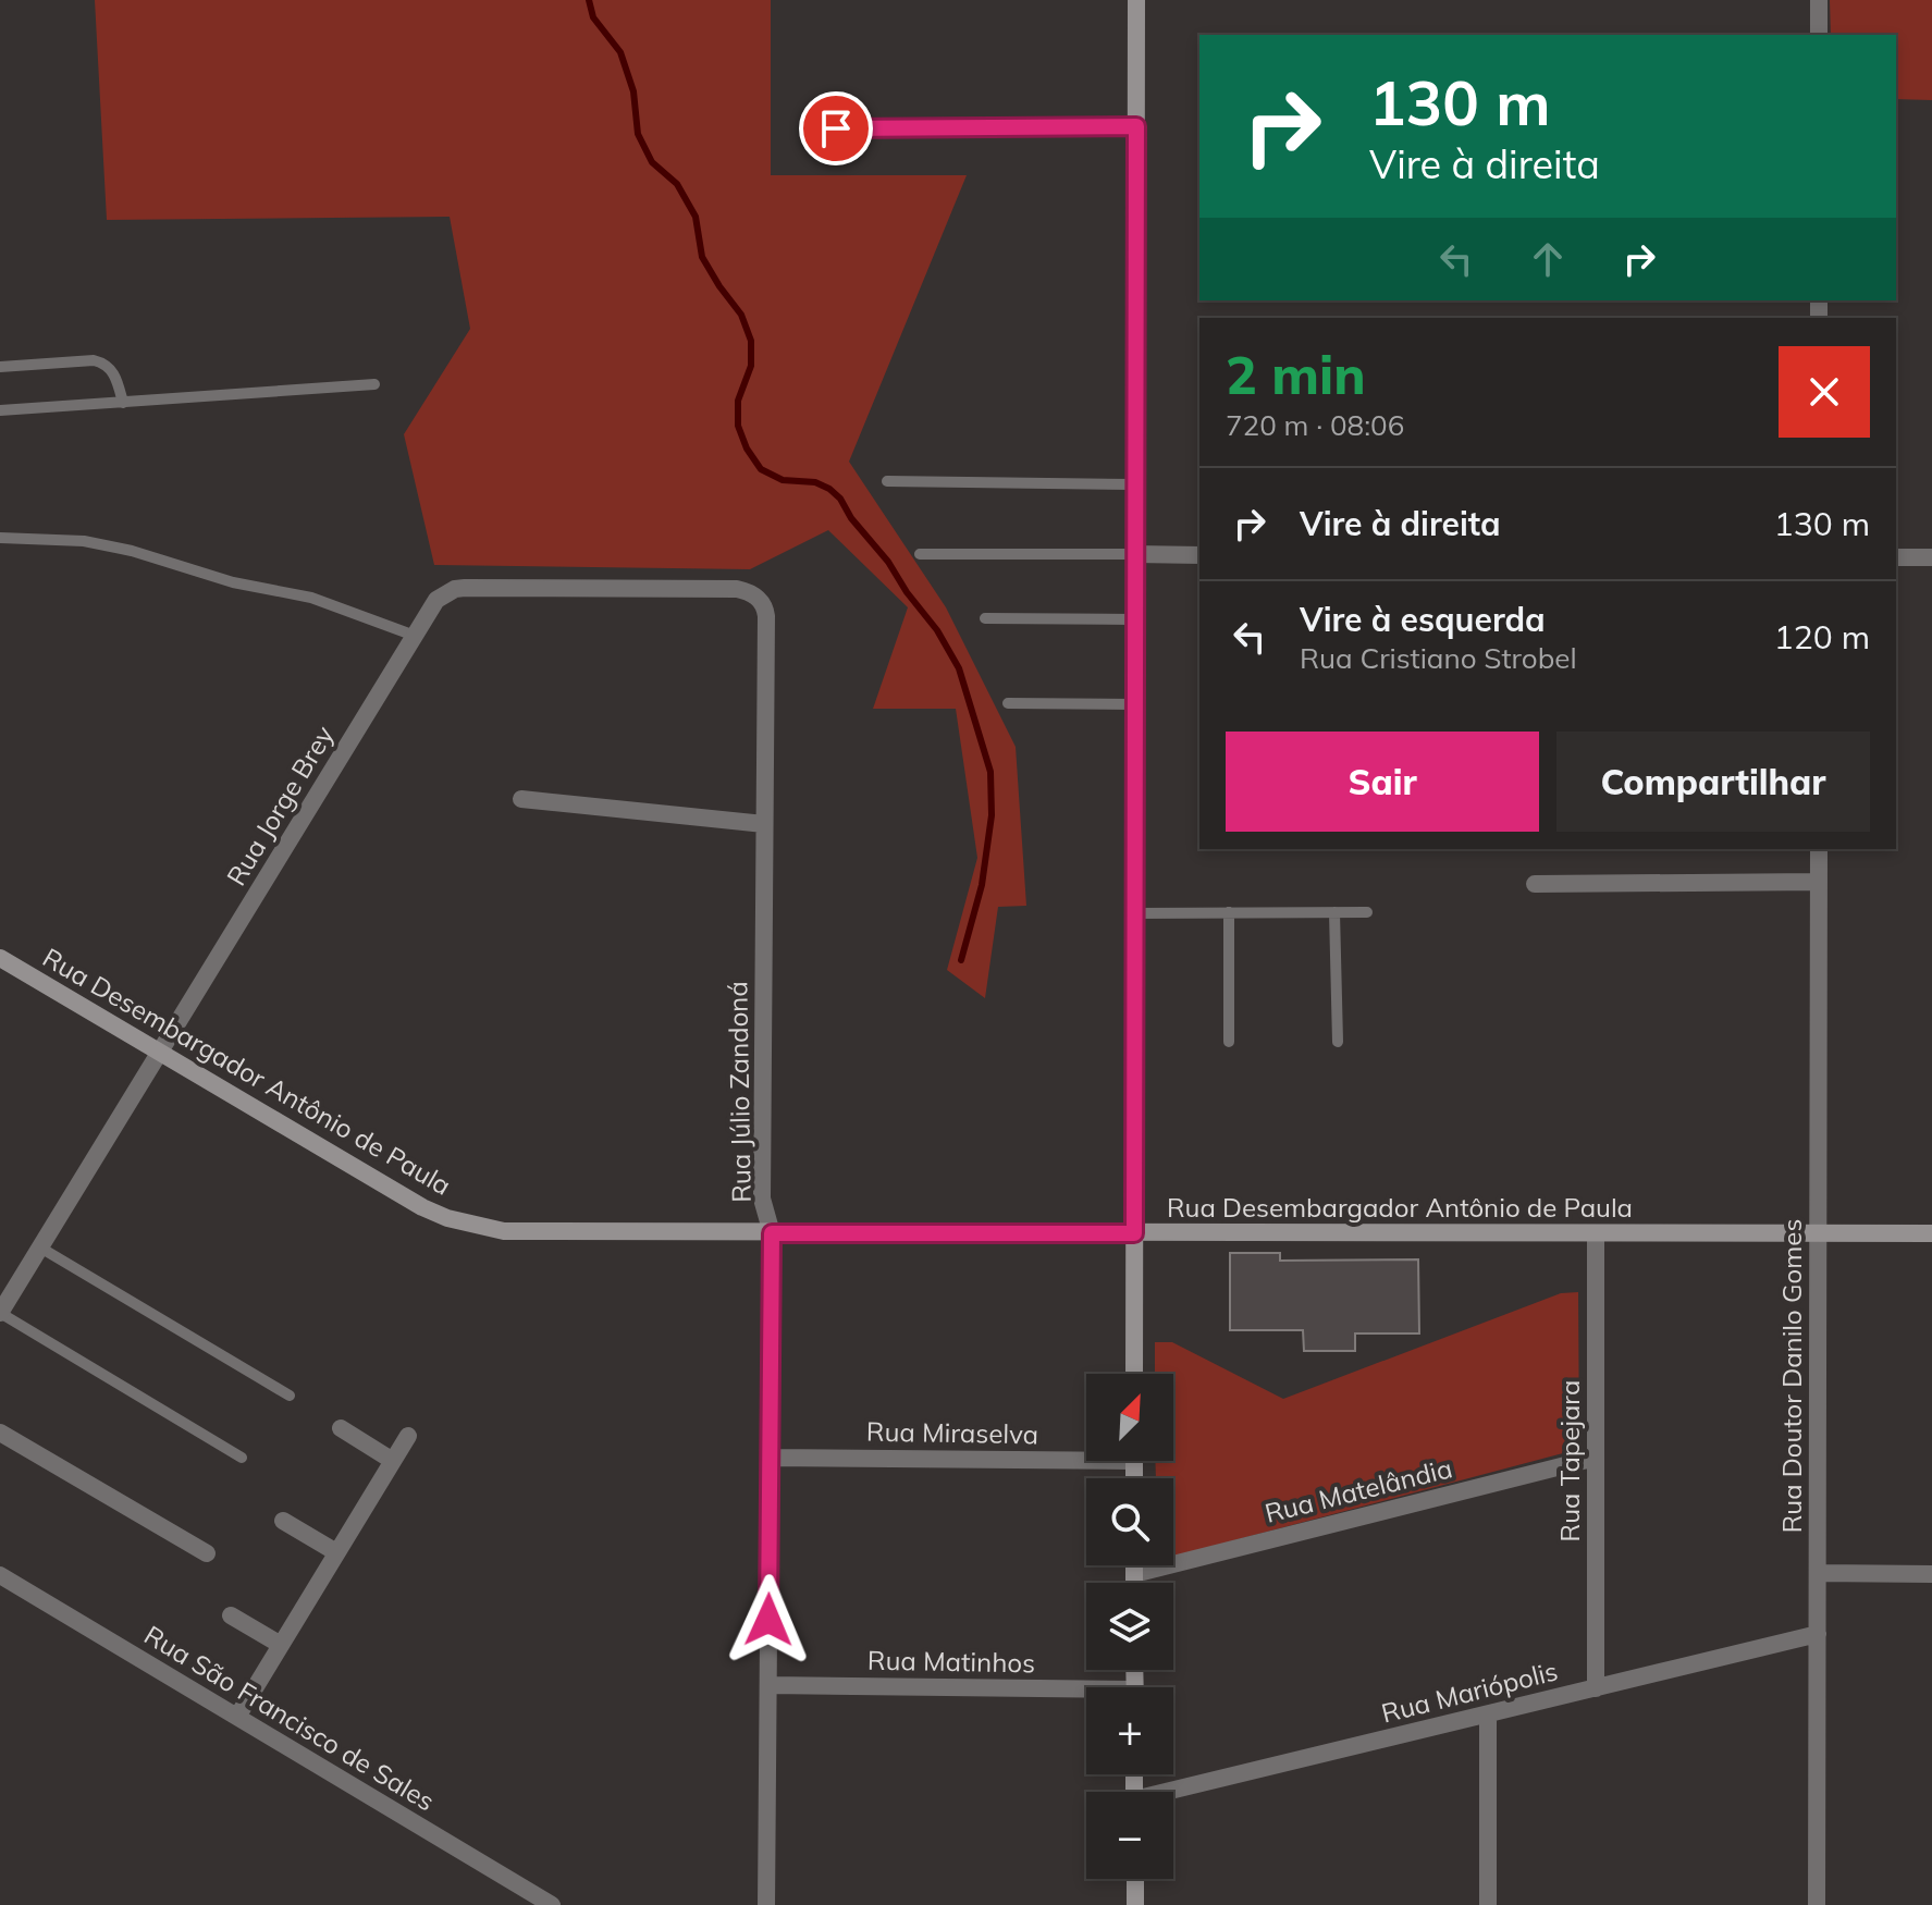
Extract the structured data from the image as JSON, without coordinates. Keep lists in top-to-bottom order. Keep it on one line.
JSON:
{"streets":{"main road":["Rua Desembargador Antônio de Paula"],"street":["Rua Jorge Brey","Rua Júlio Zandoná","Rua Doutor Danilo Gomes","Rua Miraselva","Rua Tapejara","Rua Matelândia","Rua Matinhos","Rua Mariópolis","Rua São Francisco de Sales"]},"crossings":[["Rua Jorge Brey","Rua Desembargador Antônio de Paula"],["Rua Jorge Brey","Rua Júlio Zandoná"],["Rua Desembargador Antônio de Paula","Rua Júlio Zandoná"],["Rua Desembargador Antônio de Paula","Rua Doutor Danilo Gomes"],["Rua Desembargador Antônio de Paula","Rua Tapejara"],["Rua Júlio Zandoná","Rua Miraselva"],["Rua Júlio Zandoná","Rua Matinhos"],["Rua Doutor Danilo Gomes","Rua Mariópolis"],["Rua Tapejara","Rua Matelândia"],["Rua Tapejara","Rua Mariópolis"]],"north":"top right","page":{"turn":["130 m","Vire à direita"],"heading":["2 min","720 m · 08:06"],"list":[{"name":"Vire à direita","value":"130 m"},{"name":"Vire à esquerda","note":"Rua Cristiano Strobel","value":"120 m"}],"buttons":["Sair","Compartilhar"],"map_buttons":["+","−"]}}
